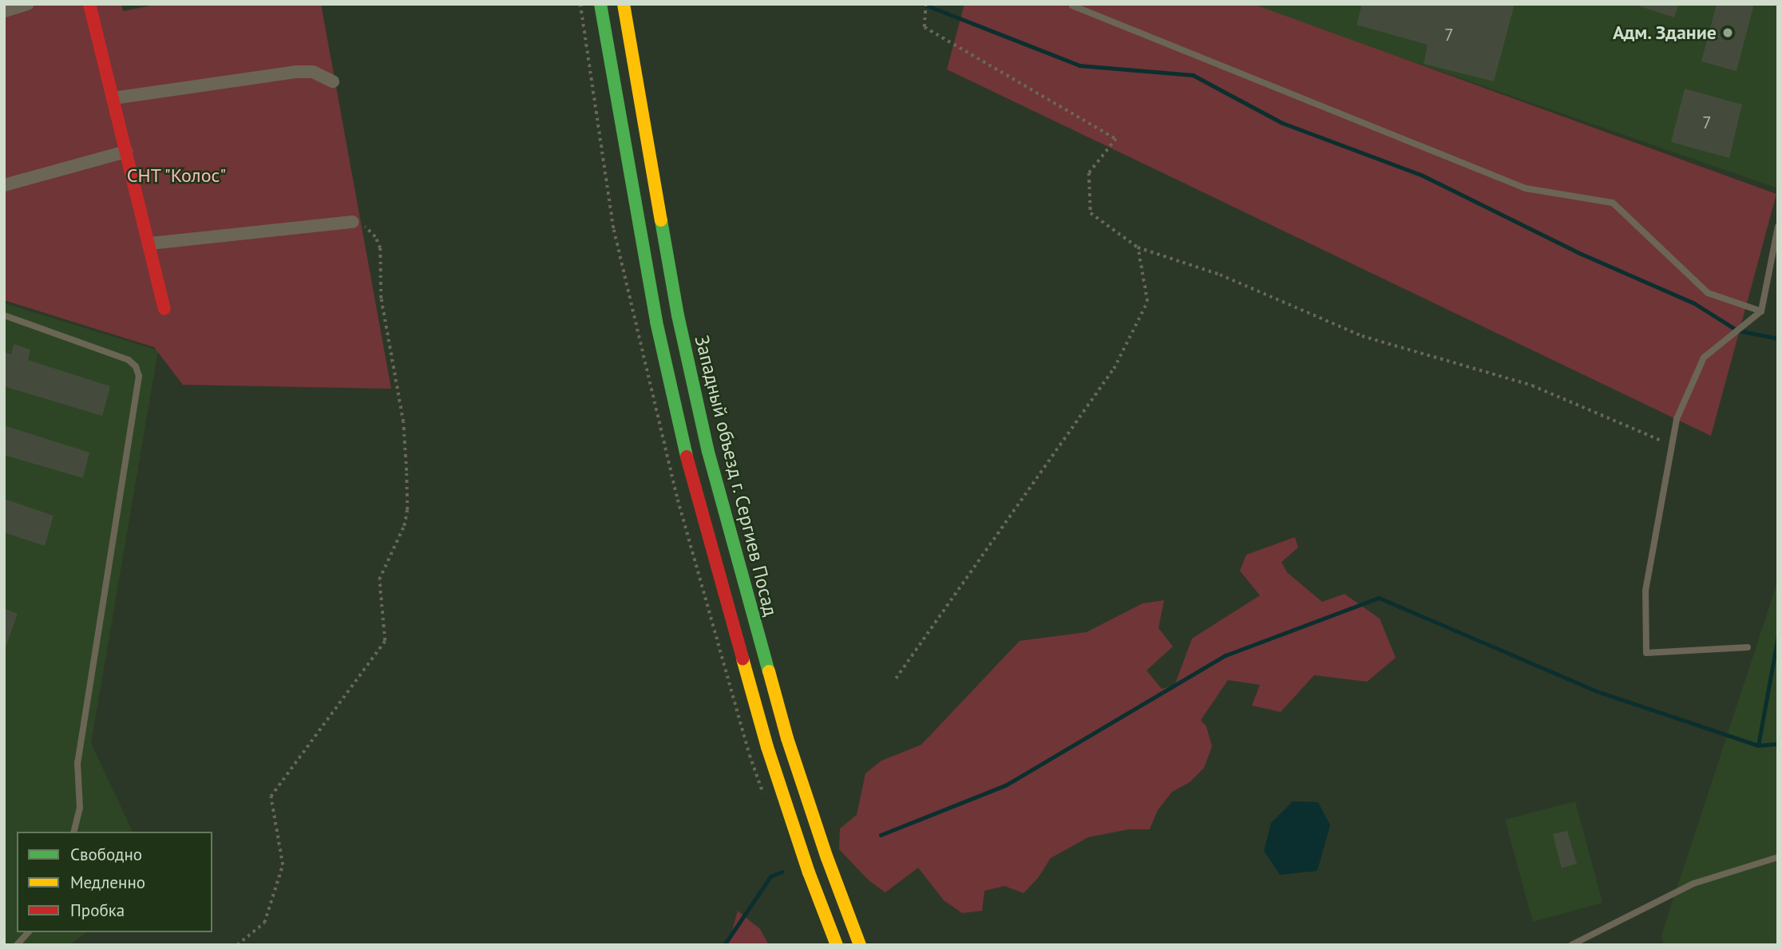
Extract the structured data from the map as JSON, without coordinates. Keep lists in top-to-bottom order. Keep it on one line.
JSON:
{"streets":{"main road":["Западный объезд г. Сергиев Посад"]},"parks":["СНТ \"Колос\""],"places":["Адм. Здание"],"house_numbers":["7","7"],"legend":["Свободно","Медленно","Пробка"]}
